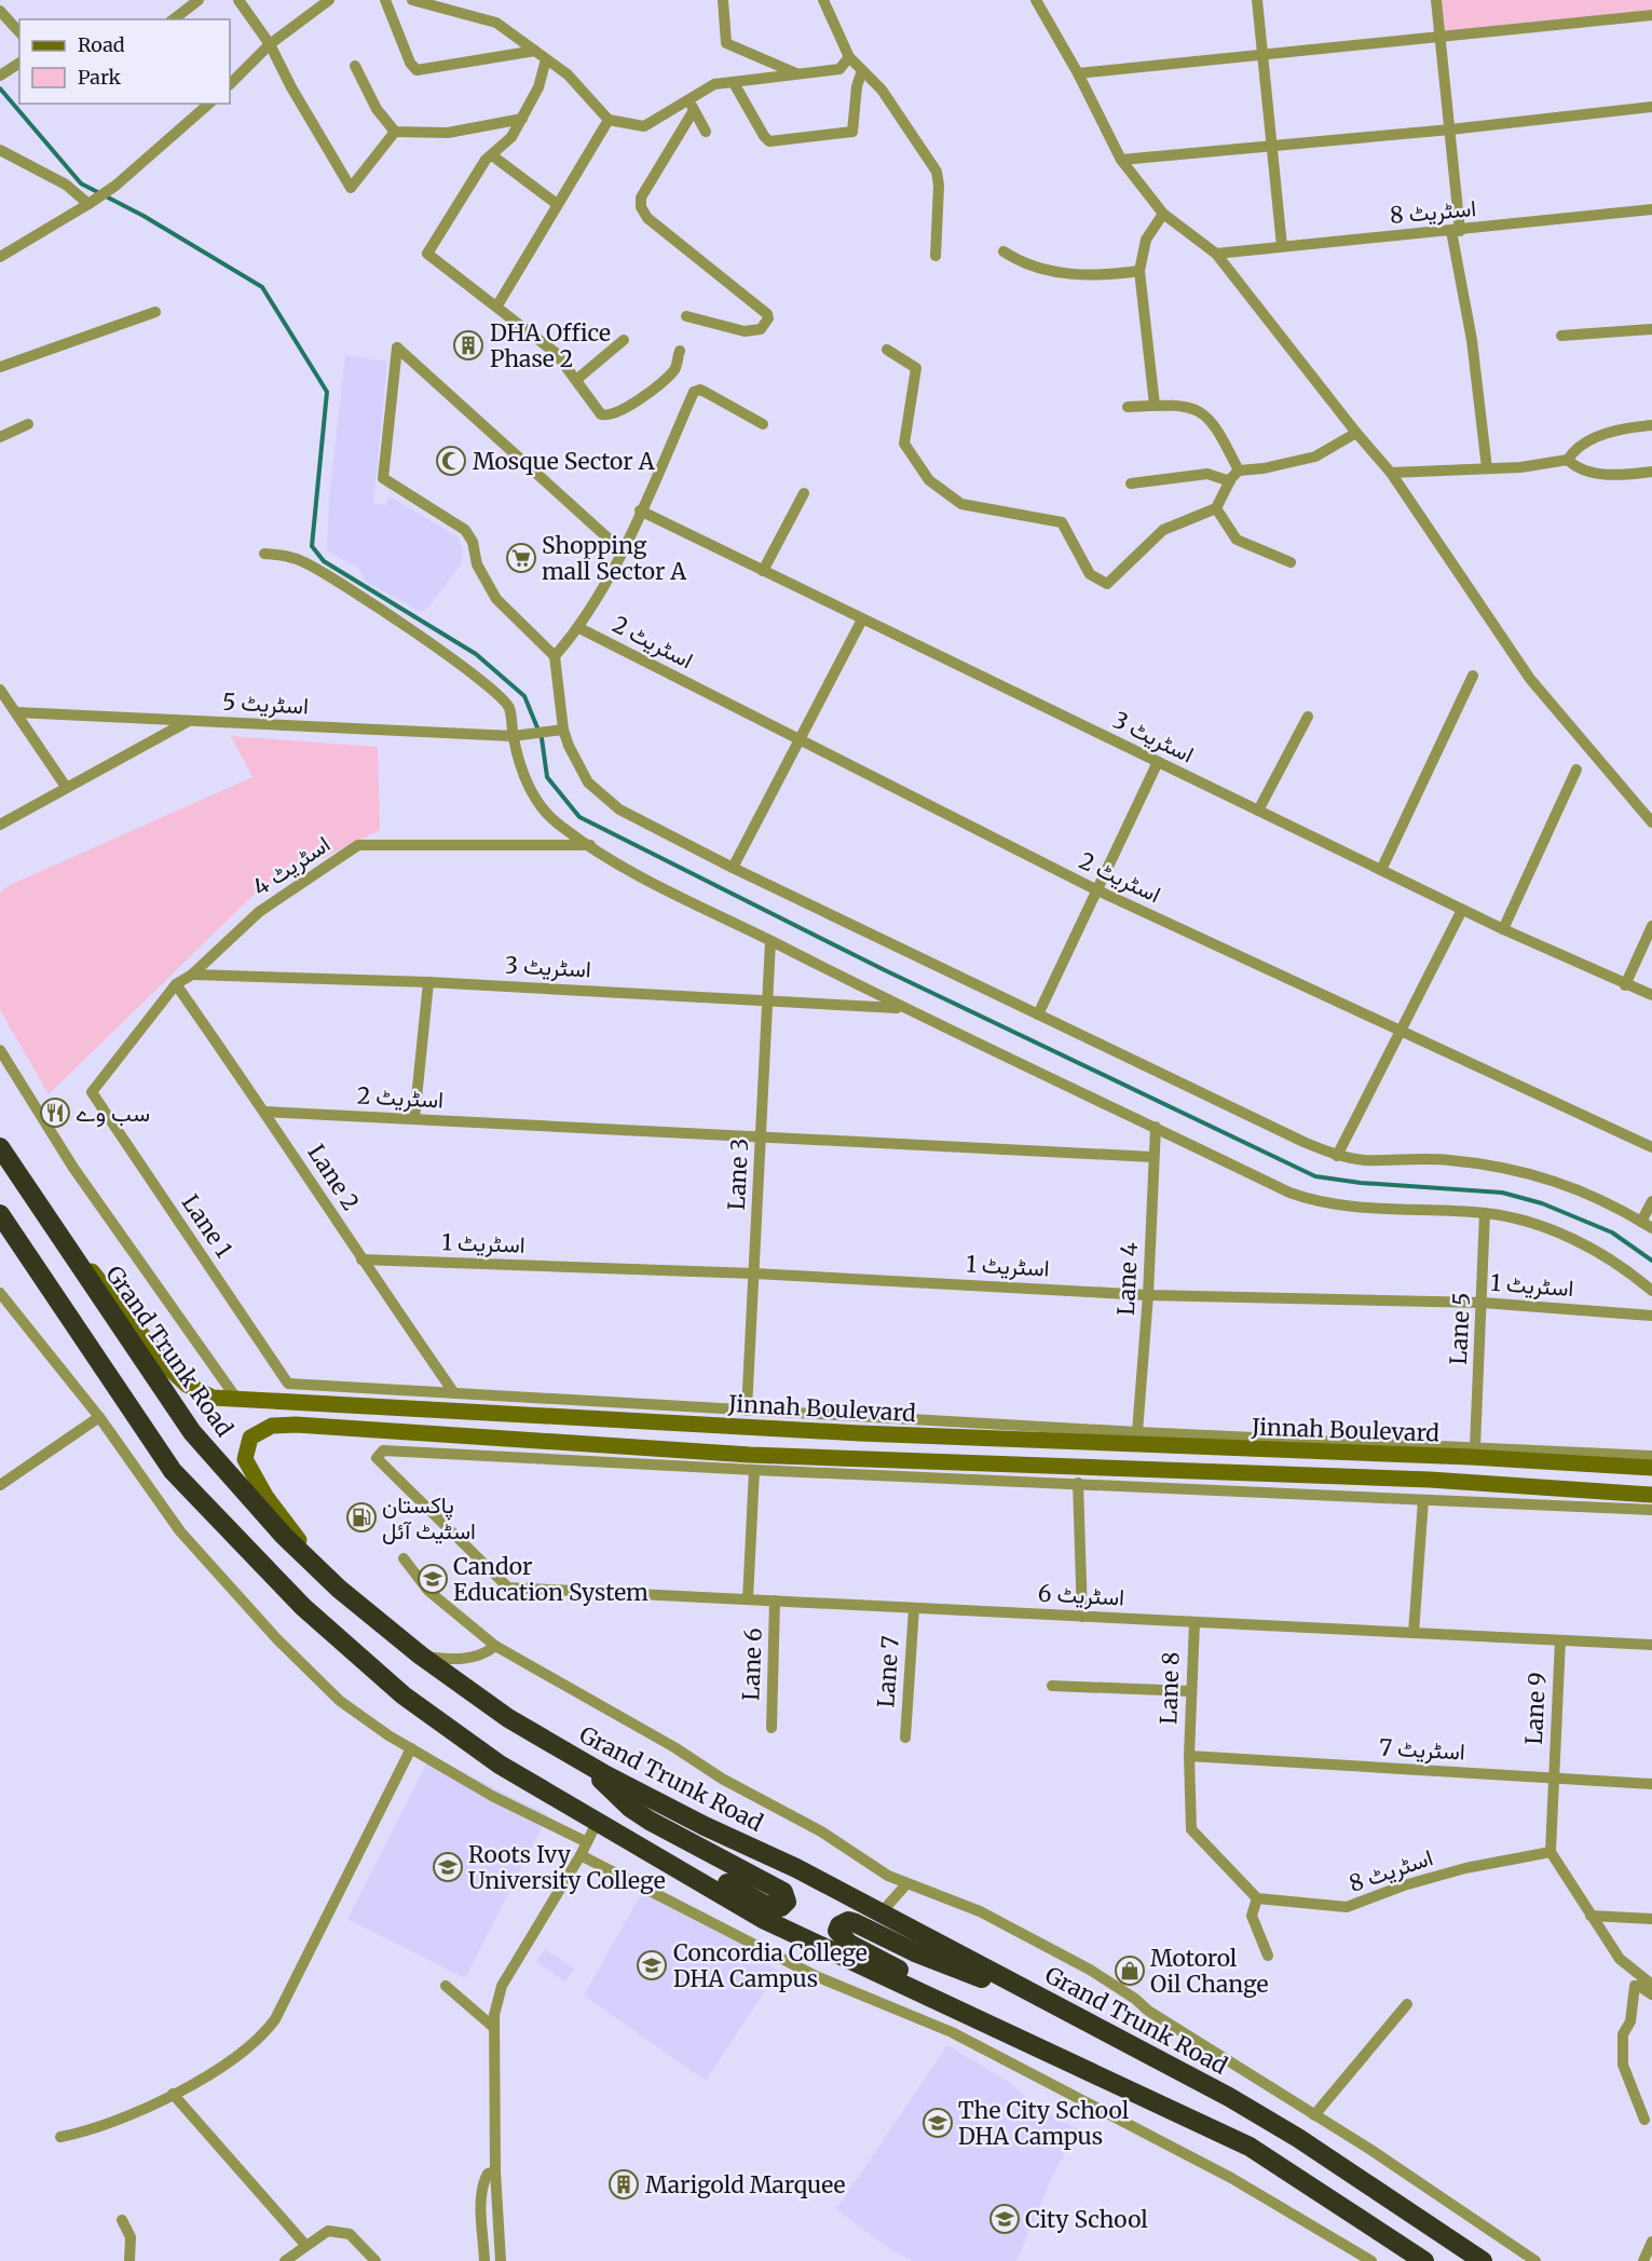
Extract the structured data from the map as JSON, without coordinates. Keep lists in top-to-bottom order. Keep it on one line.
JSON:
{"streets":{"highway":["Grand Trunk Road"],"street":["اسٹریٹ 8","اسٹریٹ 2","اسٹریٹ 5","اسٹریٹ 3","اسٹریٹ 4","Lane 3","Lane 2","Lane 1","اسٹریٹ 1","Lane 4","Lane 5","Jinnah Boulevard","اسٹریٹ 6","Lane 6","Lane 7","Lane 8","Lane 9","اسٹریٹ 7"]},"crossings":[["اسٹریٹ 2","Lane 3"],["اسٹریٹ 2","Lane 2"],["اسٹریٹ 2","Lane 4"],["اسٹریٹ 3","اسٹریٹ 4"],["اسٹریٹ 3","Lane 3"],["اسٹریٹ 4","Lane 2"],["اسٹریٹ 4","Lane 1"],["Lane 3","اسٹریٹ 1"],["Lane 2","Lane 1"],["Lane 2","اسٹریٹ 1"],["اسٹریٹ 1","Lane 4"],["اسٹریٹ 1","Lane 5"],["Grand Trunk Road","Jinnah Boulevard"],["اسٹریٹ 6","Lane 6"],["اسٹریٹ 6","Lane 7"],["اسٹریٹ 6","Lane 8"],["اسٹریٹ 6","Lane 9"],["Lane 8","اسٹریٹ 7"],["Lane 9","اسٹریٹ 7"]],"places":{"building":["DHA Office Phase 2","Marigold Marquee"],"mosque":["Mosque Sector A"],"supermarket":["Shopping mall Sector A"],"restaurant":["سب وے"],"fuel station":["پاکستان اسٹیٹ آئل"],"school or university":["Candor Education System","Roots Ivy University College","Concordia College DHA Campus","The City School DHA Campus","City School"],"shop":["Motorol Oil Change"]},"legend":["Road","Park"]}
